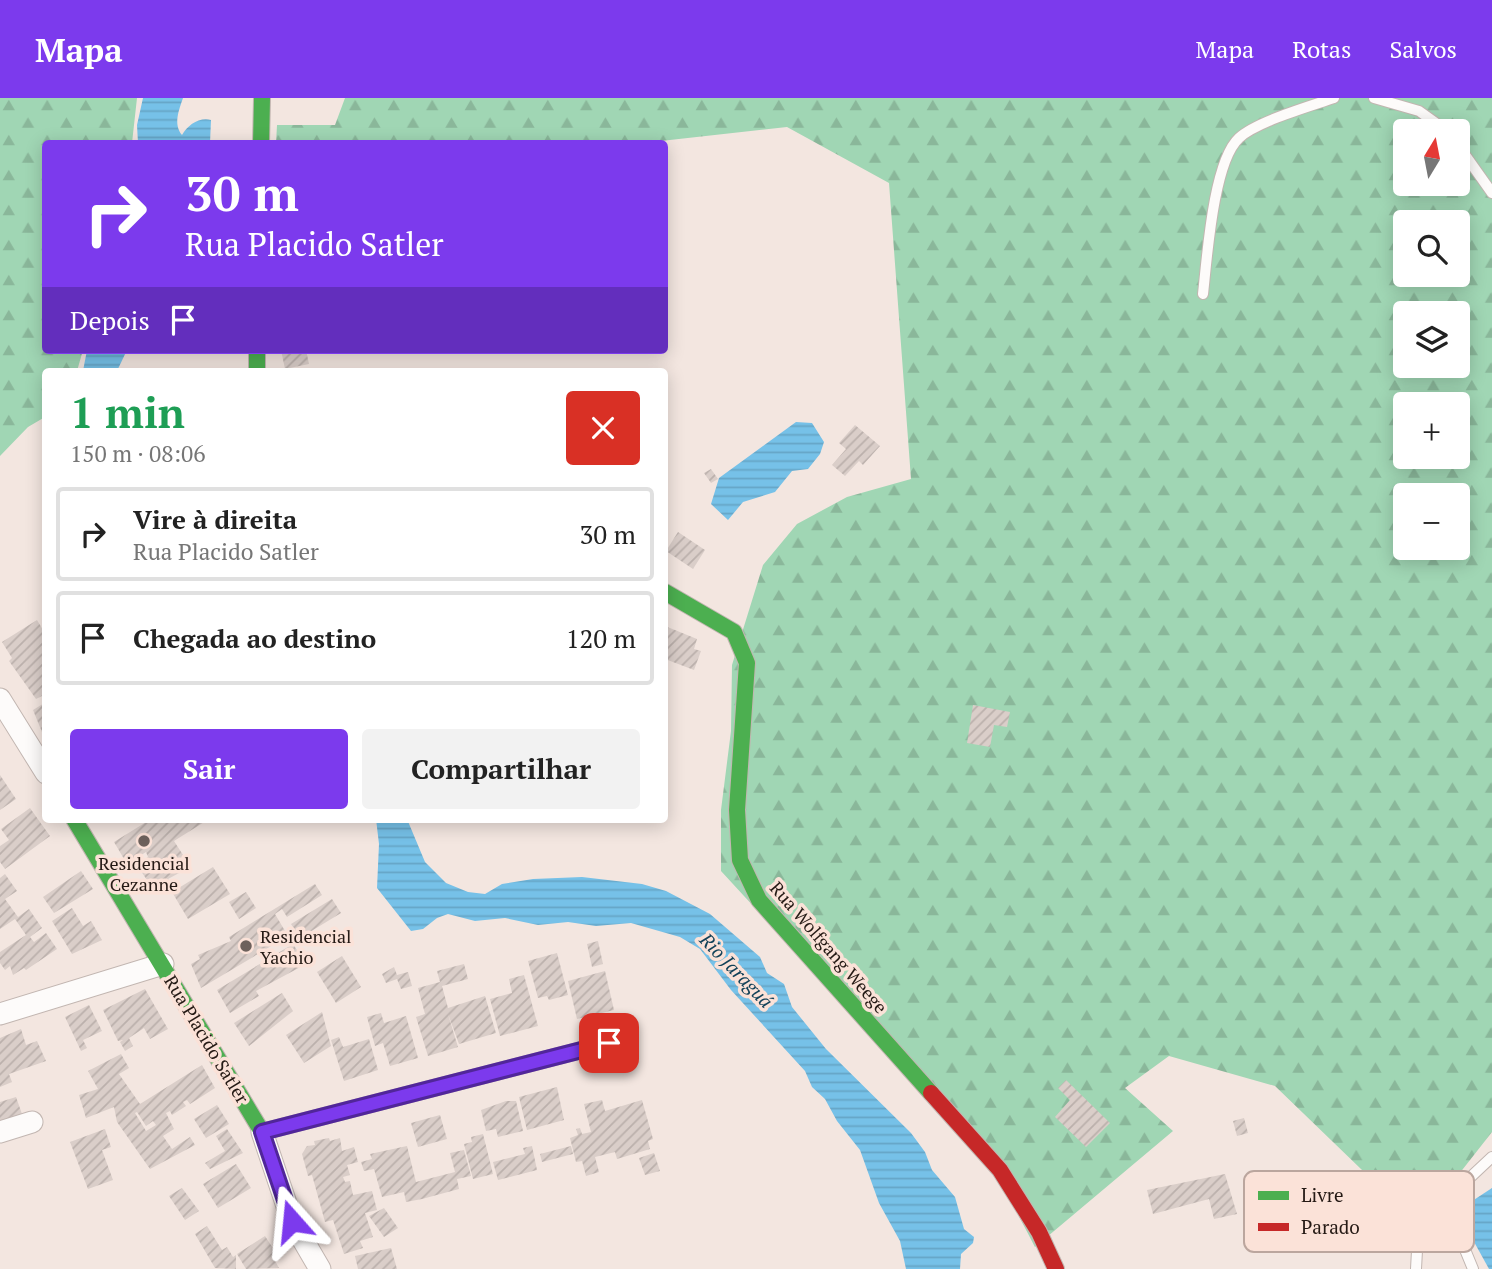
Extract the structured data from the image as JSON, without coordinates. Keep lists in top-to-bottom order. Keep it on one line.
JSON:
{"streets":{"street":["Rua Wolfgang Weege","Rua Placido Satler"]},"water":["Rio Jaraguá"],"places":["Residencial Cezanne","Residencial Yachio"],"legend":["Livre","Parado"],"north":"top","page":{"header":"Mapa","nav":["Mapa","Rotas","Salvos"],"map_buttons":["+","−"],"turn":["30 m","Rua Placido Satler"],"then":"Depois","heading":["1 min","150 m · 08:06"],"list":[{"name":"Vire à direita","note":"Rua Placido Satler","value":"30 m"},{"name":"Chegada ao destino","value":"120 m"}],"buttons":["Sair","Compartilhar"]}}
